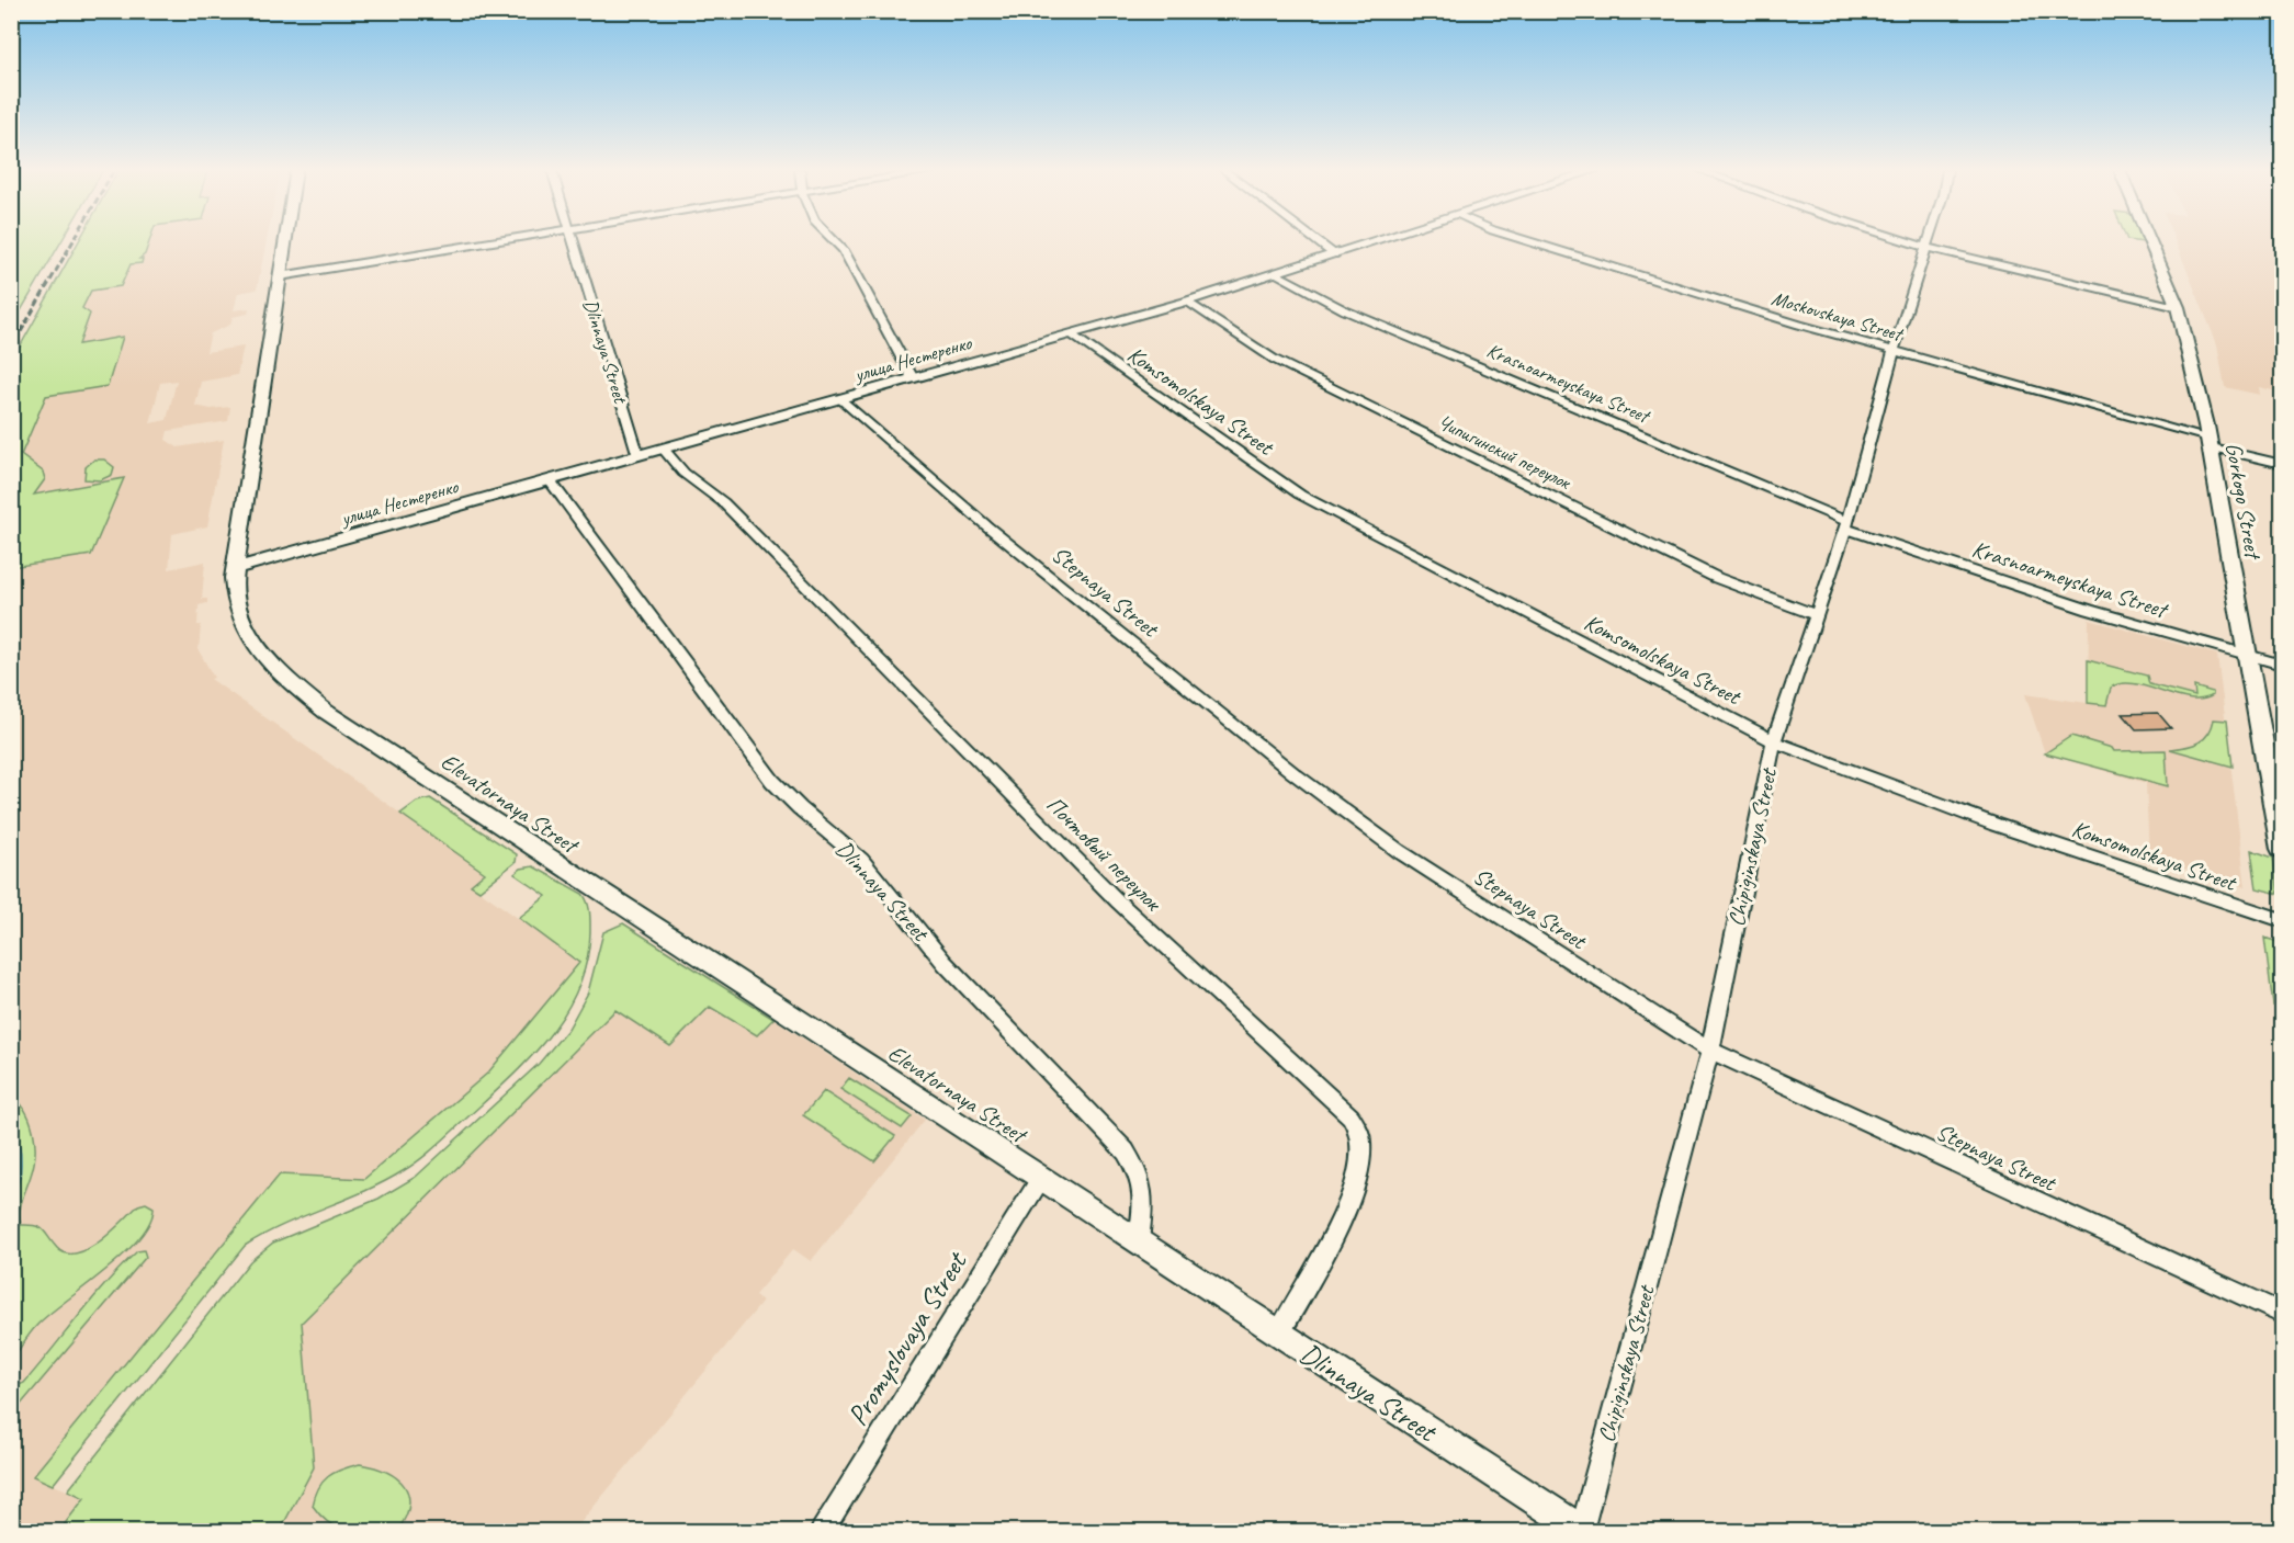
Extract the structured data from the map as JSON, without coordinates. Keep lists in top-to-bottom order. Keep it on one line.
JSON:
{"streets":{"main road":["Gorkogo Street"],"street":["Moskovskaya Street","Dlinnaya Street","улица Нестеренко","Krasnoarmeyskaya Street","Komsomolskaya Street","Чипигинский переулок","Stepnaya Street","Elevatornaya Street","Chipiginskaya Street","Почтовый переулок","Promyslovaya Street"]},"crossings":[["Moskovskaya Street","Gorkogo Street"],["Moskovskaya Street","Chipiginskaya Street"],["Dlinnaya Street","улица Нестеренко"],["Dlinnaya Street","Elevatornaya Street"],["Dlinnaya Street","Chipiginskaya Street"],["Dlinnaya Street","Почтовый переулок"],["улица Нестеренко","Krasnoarmeyskaya Street"],["улица Нестеренко","Komsomolskaya Street"],["улица Нестеренко","Чипигинский переулок"],["улица Нестеренко","Stepnaya Street"],["улица Нестеренко","Elevatornaya Street"],["улица Нестеренко","Почтовый переулок"],["Krasnoarmeyskaya Street","Gorkogo Street"],["Krasnoarmeyskaya Street","Chipiginskaya Street"],["Komsomolskaya Street","Chipiginskaya Street"],["Чипигинский переулок","Chipiginskaya Street"],["Stepnaya Street","Chipiginskaya Street"],["Elevatornaya Street","Promyslovaya Street"]]}
